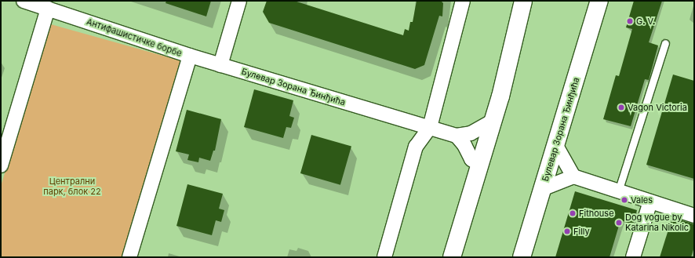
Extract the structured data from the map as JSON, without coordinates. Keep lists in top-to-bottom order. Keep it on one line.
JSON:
{"streets":{"street":["Антифашистичке борбе","Булевар Зорана Ђинђића"]},"crossings":[["Антифашистичке борбе","Булевар Зорана Ђинђића"]],"parks":["Централни парк, блок 22"],"places":["G. V.","Vagon Victoria","Vales","Fithouse","Dog vogue by Katarina Nikolic","Filly"]}
